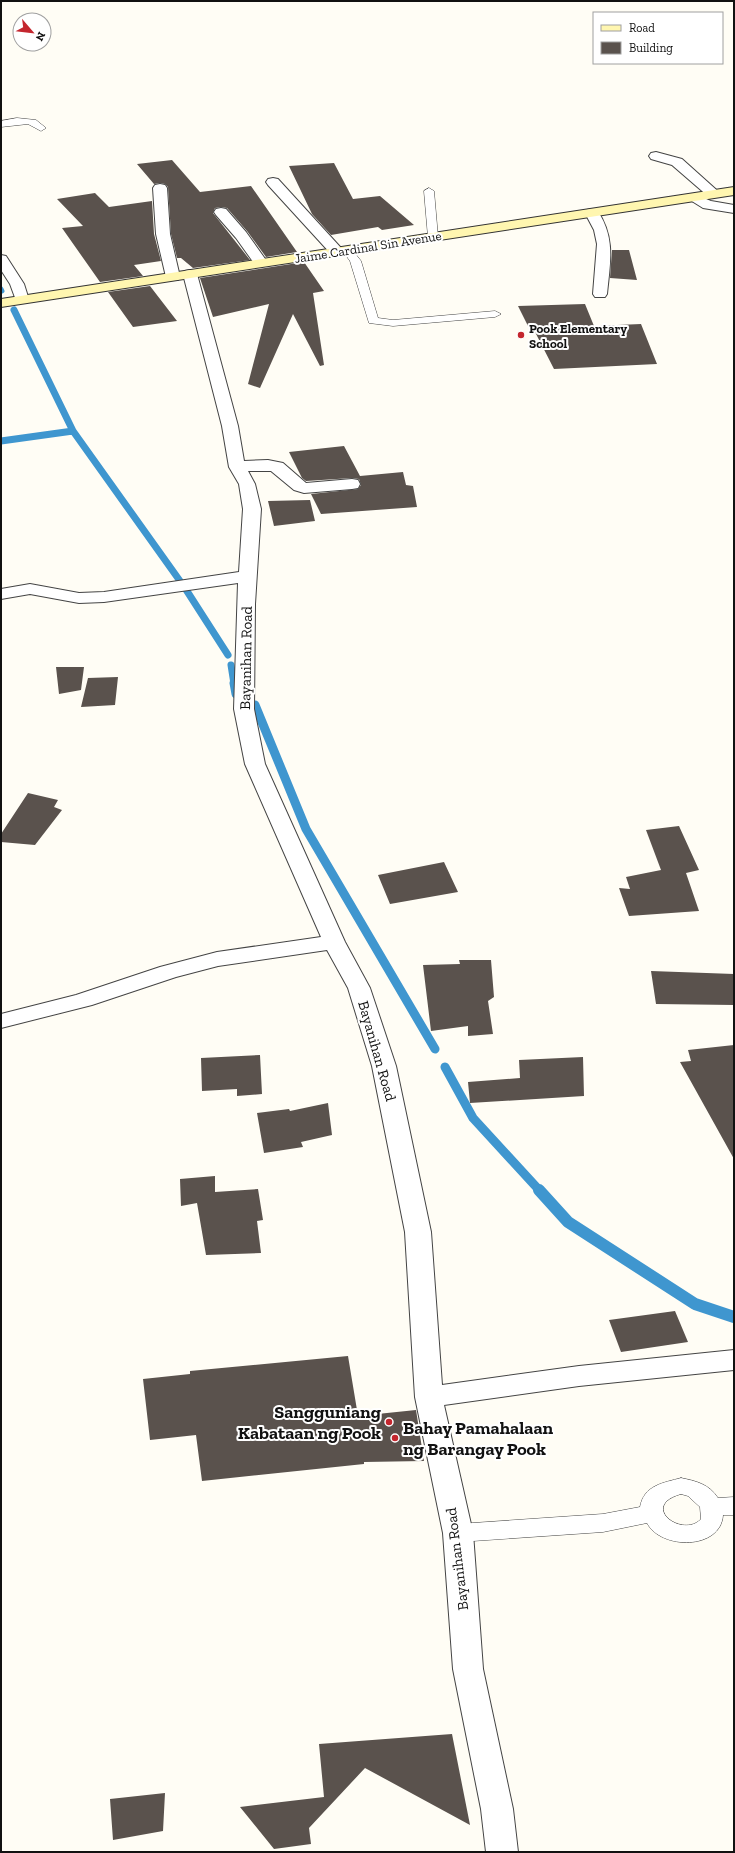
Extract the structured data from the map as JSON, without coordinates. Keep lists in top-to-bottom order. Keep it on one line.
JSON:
{"streets":{"main road":["Jaime Cardinal Sin Avenue"],"street":["Bayanihan Road"]},"crossings":[["Jaime Cardinal Sin Avenue","Bayanihan Road"]],"places":["Pook Elementary School","Sangguniang Kabataan ng Pook","Bahay Pamahalaan ng Barangay Pook"],"legend":["Road","Building"],"north":"bottom right"}
